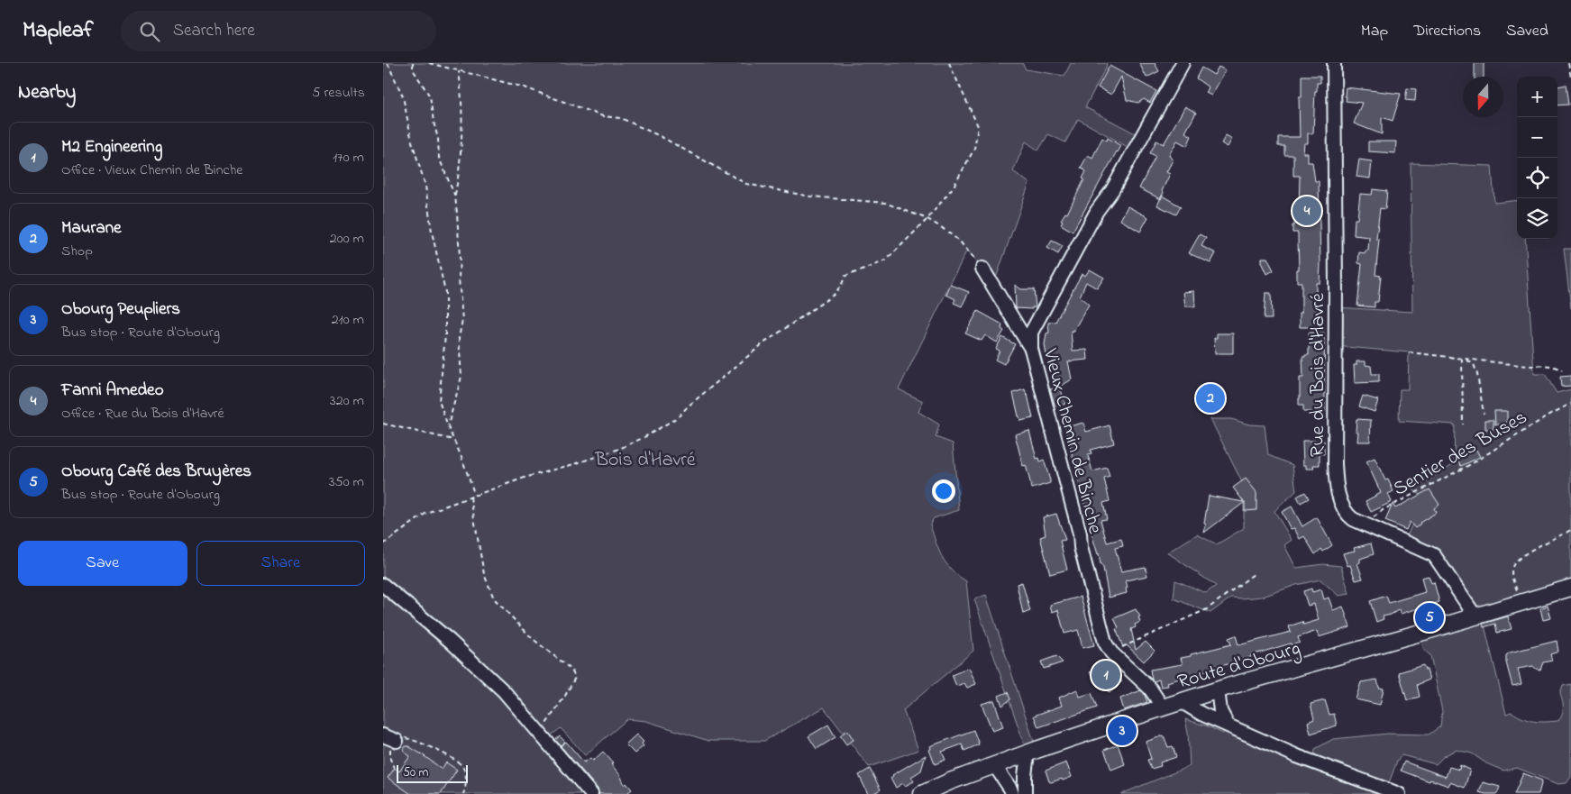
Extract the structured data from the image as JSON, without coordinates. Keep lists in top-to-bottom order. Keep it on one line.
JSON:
{"streets":{"main road":["Route d'Obourg"],"street":["Rue du Bois d'Havré","Vieux Chemin de Binche"],"path":["Sentier des Buses"]},"crossings":[["Rue du Bois d'Havré","Sentier des Buses"],["Rue du Bois d'Havré","Route d'Obourg"],["Vieux Chemin de Binche","Route d'Obourg"]],"parks":["Bois d'Havré"],"scale_bar":"50 m","north":"bottom","page":{"header":"Mapleaf","search":"Search here","nav":["Map","Directions","Saved"],"heading":["Nearby","5 results"],"map_buttons":["+","−"],"list":[{"mark":"1","name":"M2 Engineering","note":"Office · Vieux Chemin de Binche","value":"170 m"},{"mark":"2","name":"Maurane","note":"Shop","value":"200 m"},{"mark":"3","name":"Obourg Peupliers","note":"Bus stop · Route d'Obourg","value":"210 m"},{"mark":"4","name":"Fanni Amedeo","note":"Office · Rue du Bois d'Havré","value":"320 m"},{"mark":"5","name":"Obourg Café des Bruyères","note":"Bus stop · Route d'Obourg","value":"350 m"}],"pins":["4","2","5","1","3"],"buttons":["Save","Share"],"scale":"50 m"}}
